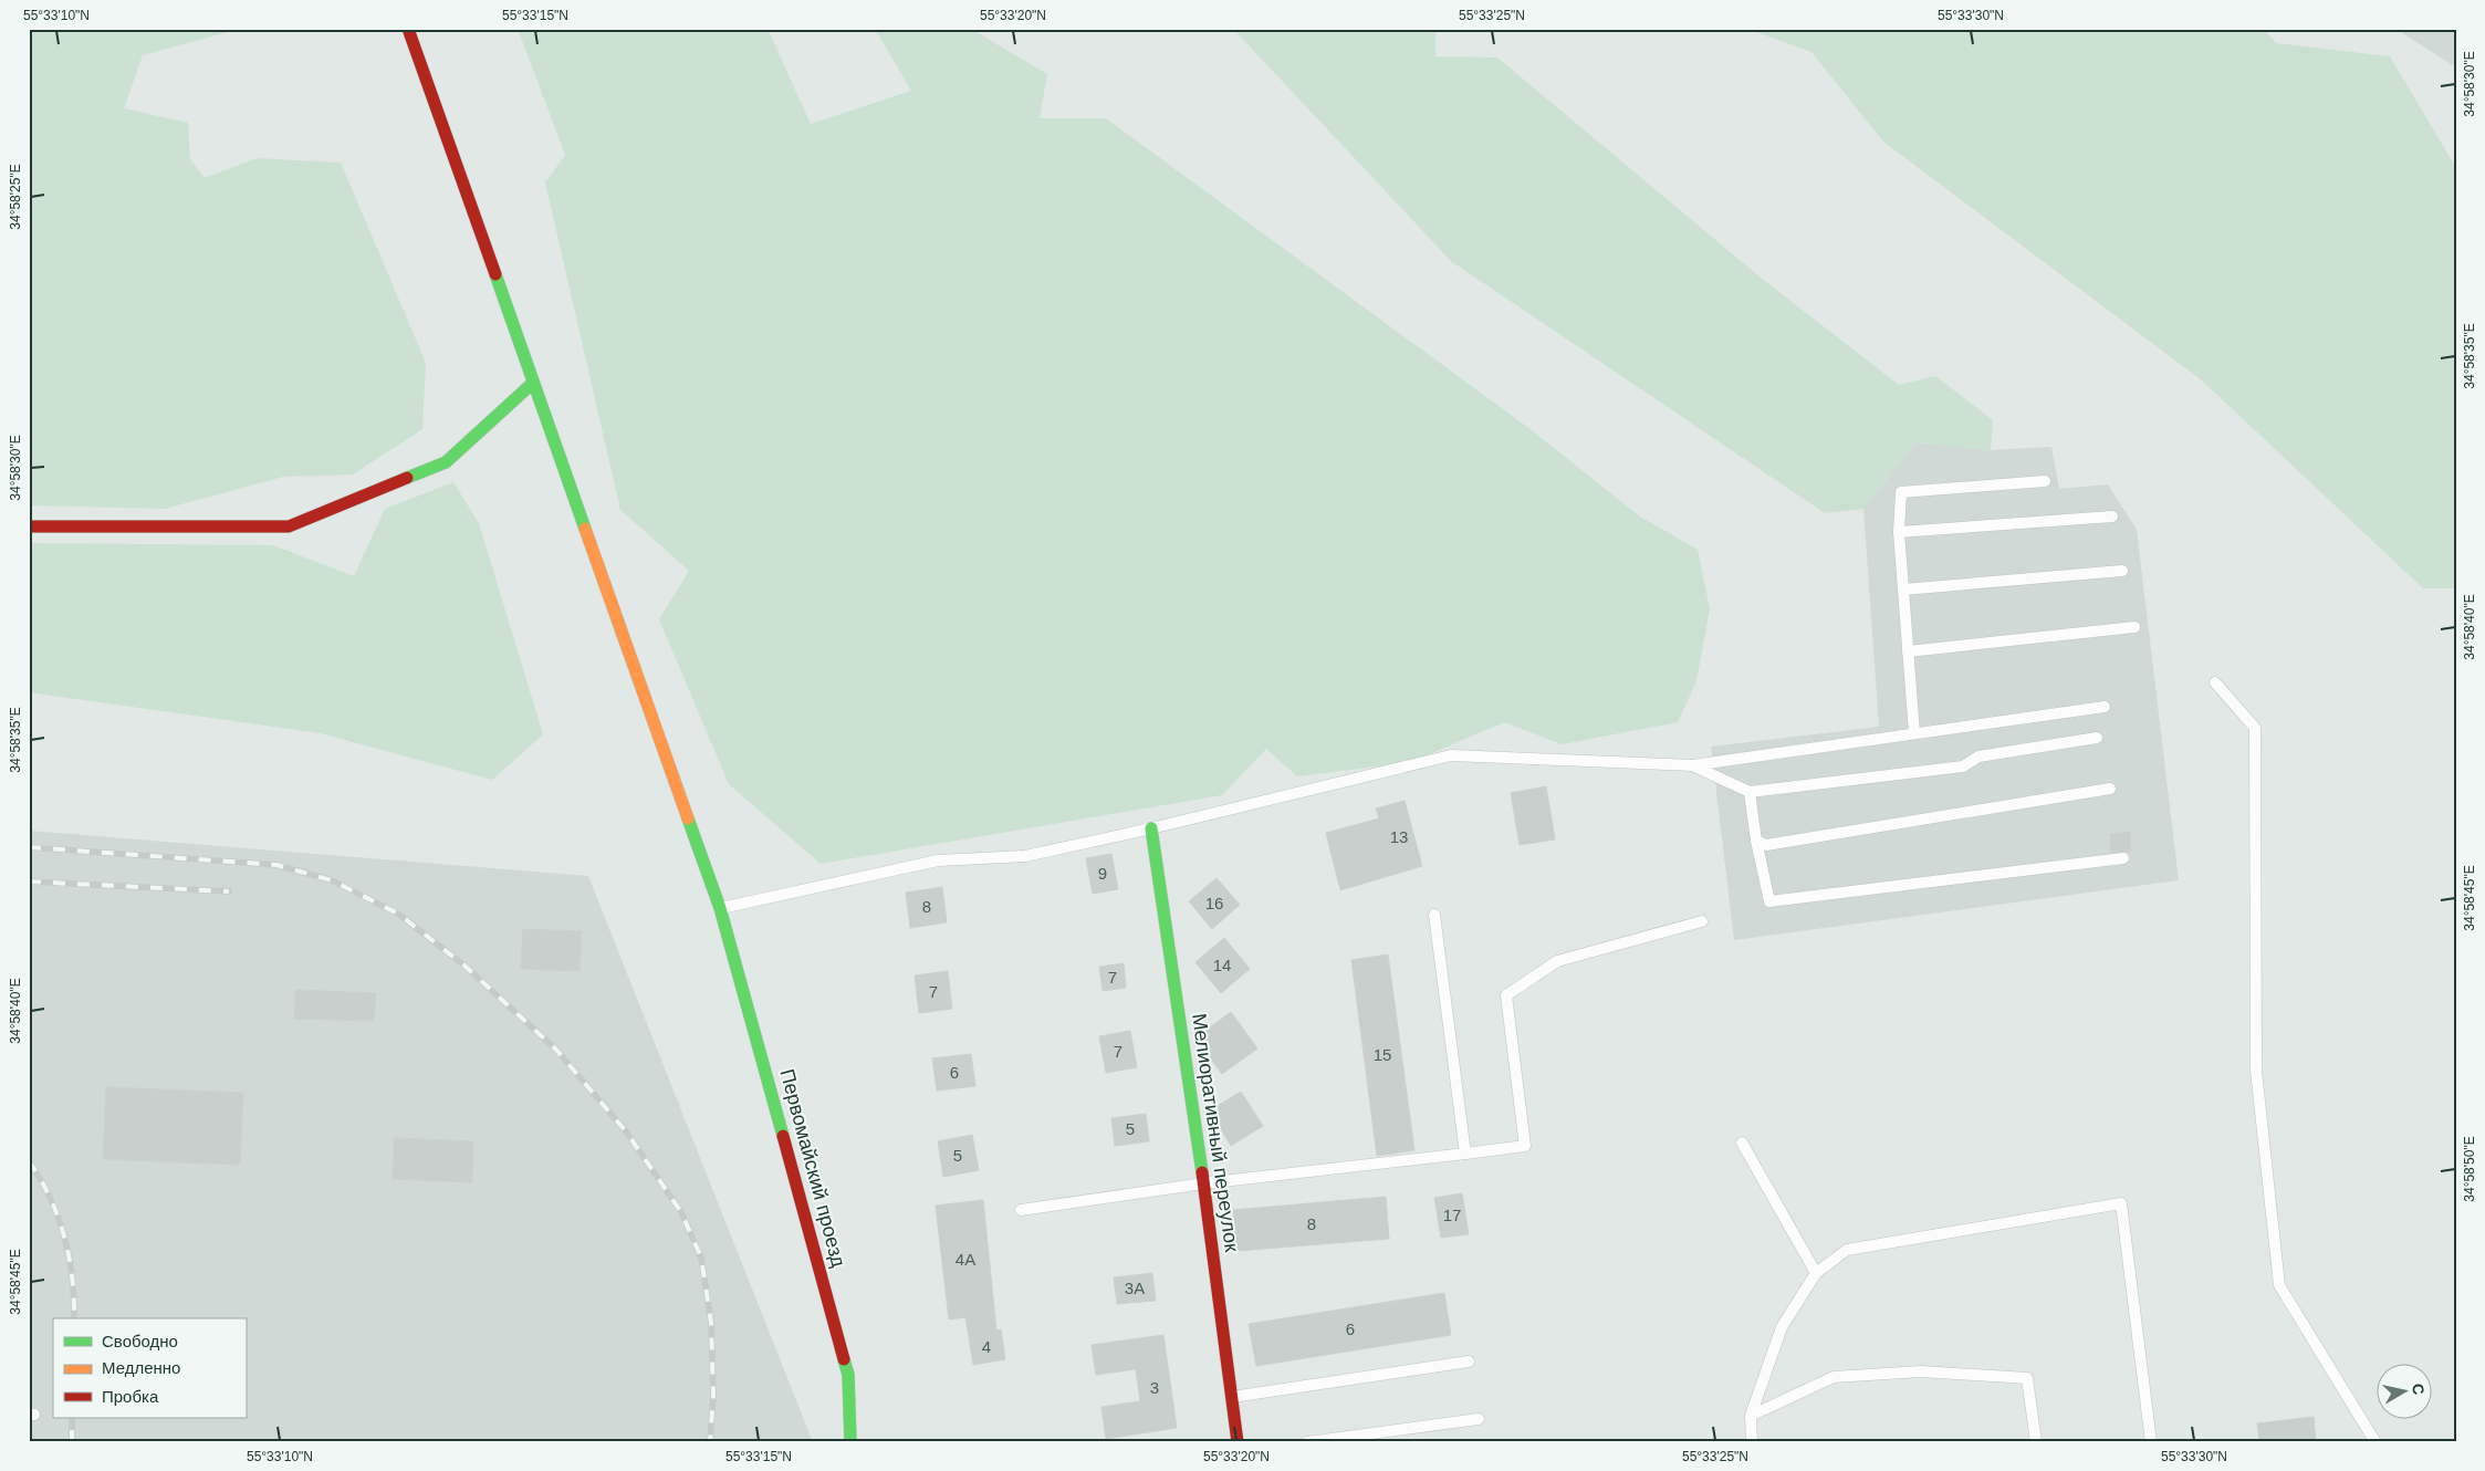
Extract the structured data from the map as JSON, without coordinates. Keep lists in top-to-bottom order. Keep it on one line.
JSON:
{"streets":{"main road":["Мелиоративный переулок","Первомайский проезд"]},"house_numbers":["13","9","16","8","14","7","7","7","15","6","5","5","17","8","4А","3А","6","4","3"],"legend":["Свободно","Медленно","Пробка"],"north":"right","coordinates":["55°33'10\"N","55°33'15\"N","55°33'20\"N","55°33'25\"N","55°33'30\"N","34°58'30\"E","34°58'25\"E","34°58'35\"E","34°58'40\"E","34°58'45\"E","34°58'50\"E"]}
